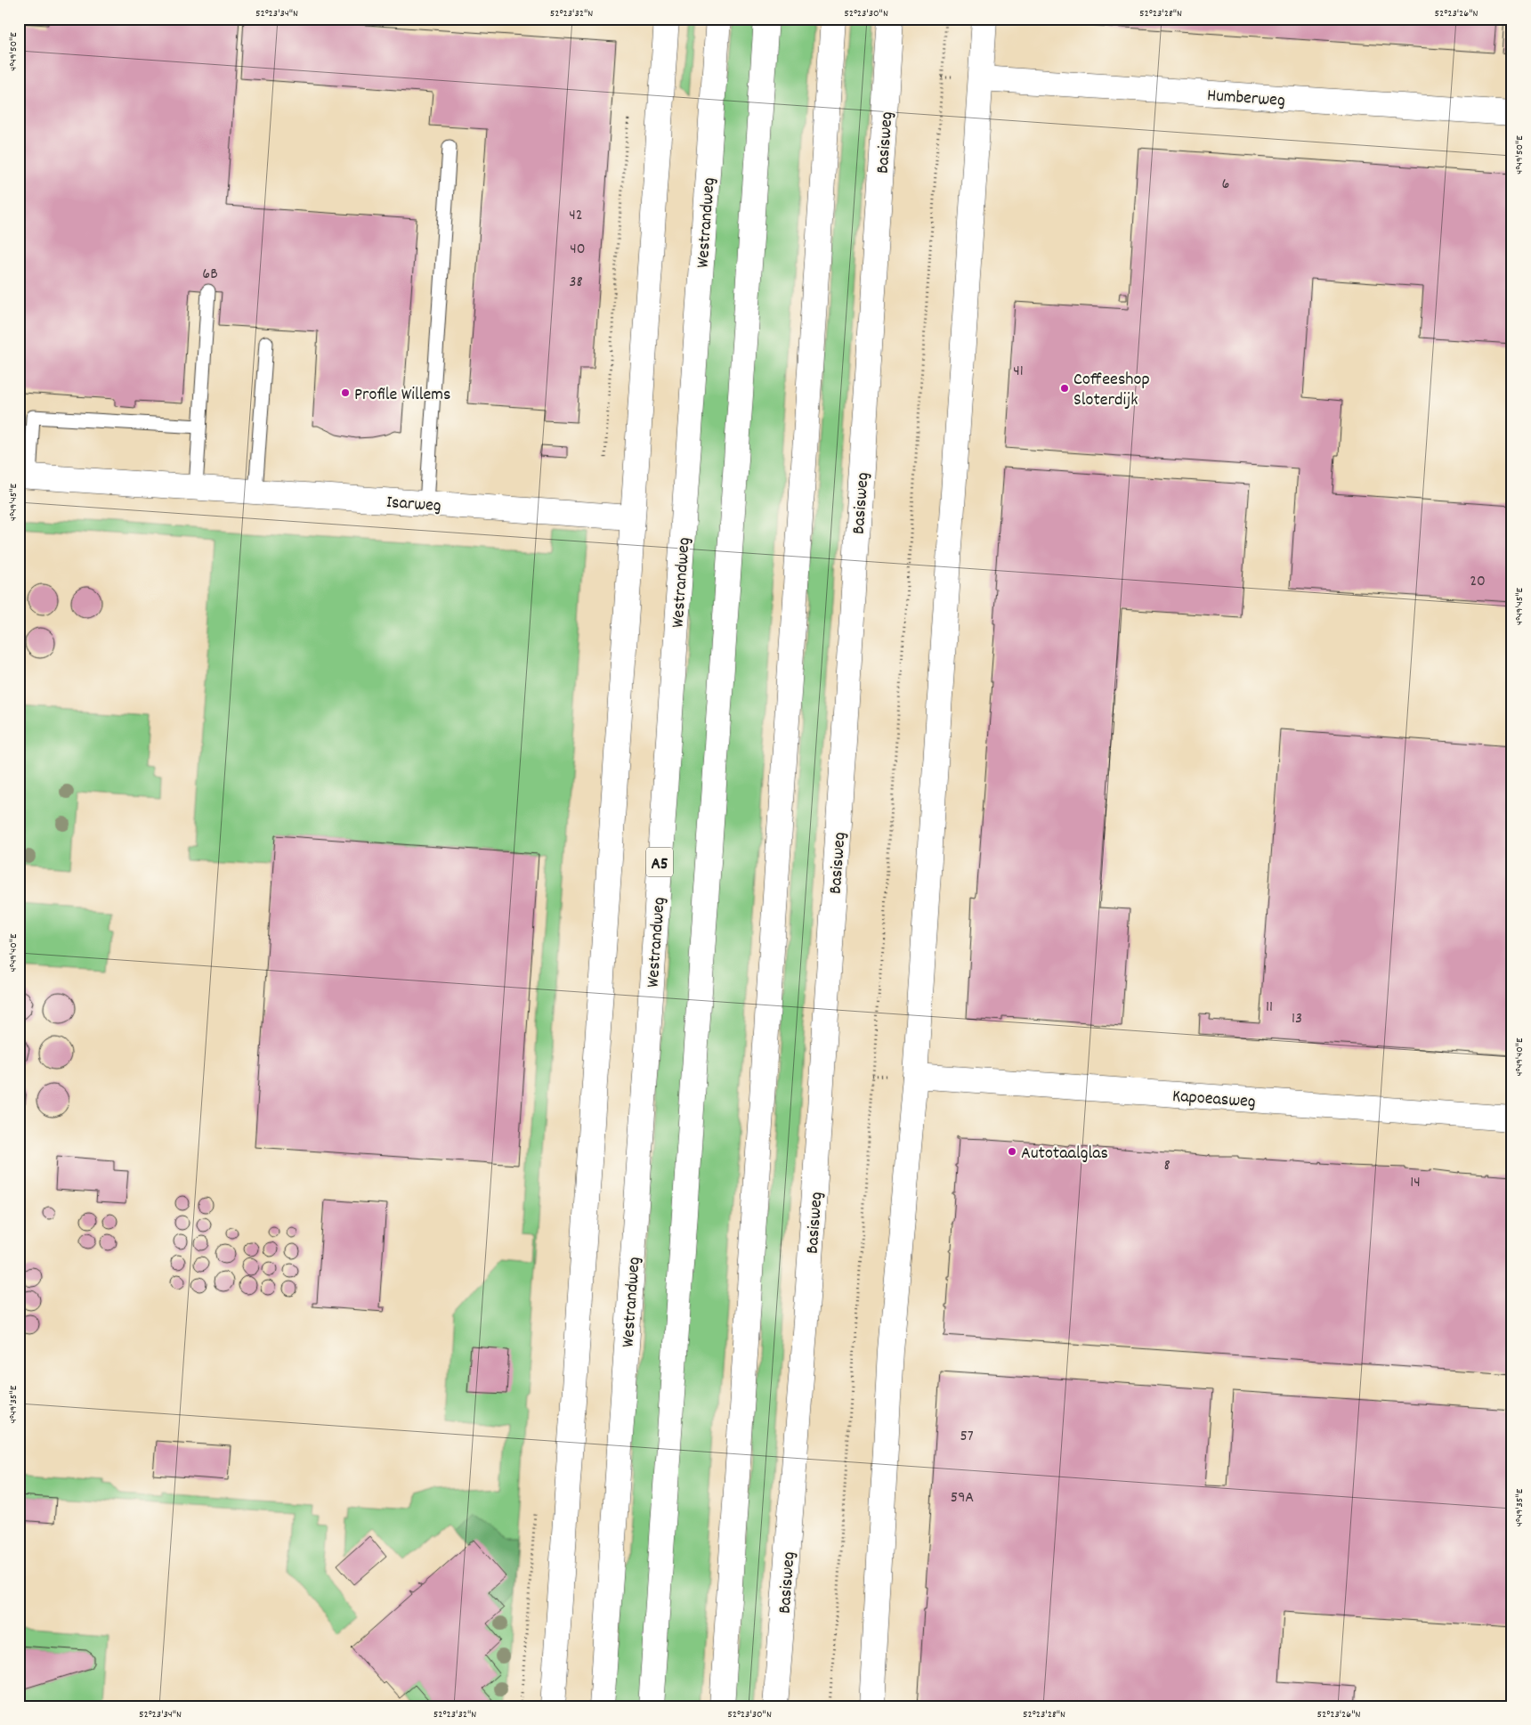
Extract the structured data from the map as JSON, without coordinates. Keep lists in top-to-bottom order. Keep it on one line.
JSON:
{"streets":{"main road":["Humberweg","Basisweg","Westrandweg","Isarweg","A5","Kapoeasweg"]},"places":["Coffeeshop Sloterdijk","Profile Willems","Autotaalglas"],"house_numbers":["6","42","40","6B","38","41","20","11","13","8","14","57","59A"],"coordinates":["52°23'34\"N","52°23'32\"N","52°23'30\"N","52°23'28\"N","52°23'26\"N","4°49'50\"E","4°49'45\"E","4°49'40\"E","4°49'35\"E"]}
